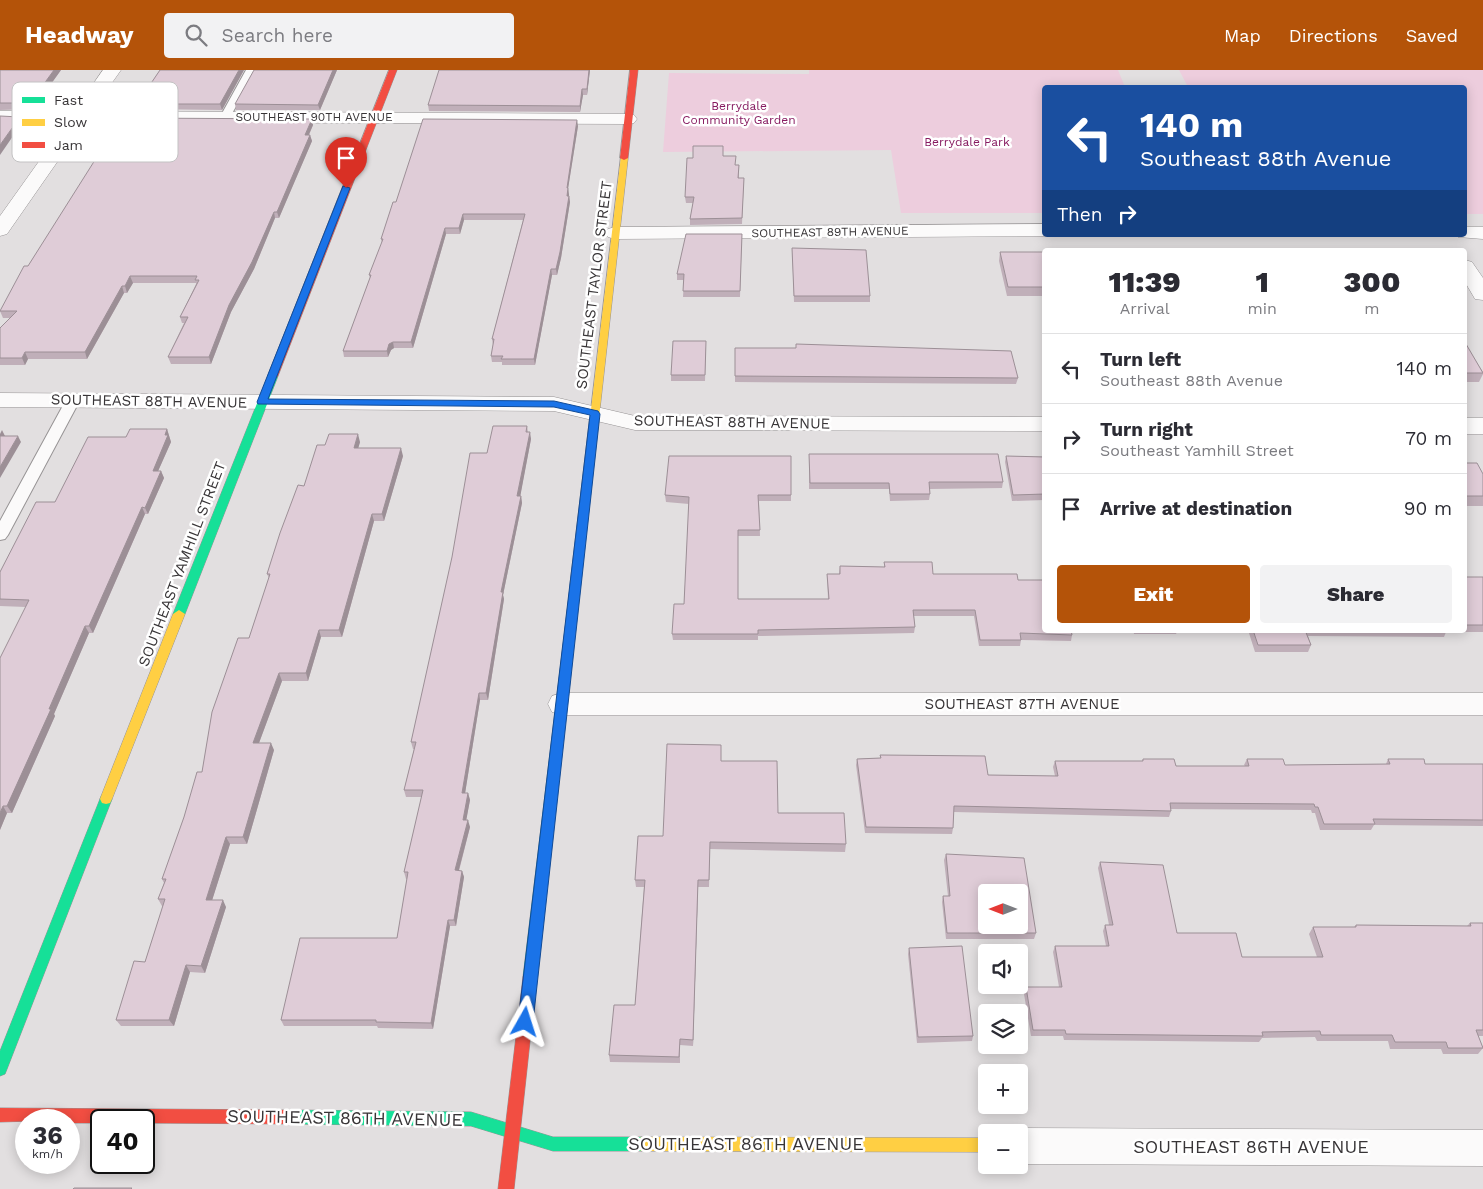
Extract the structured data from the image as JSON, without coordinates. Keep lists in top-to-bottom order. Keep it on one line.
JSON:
{"streets":{"street":["SOUTHEAST 90TH AVENUE","SOUTHEAST 89TH AVENUE","SOUTHEAST TAYLOR STREET","SOUTHEAST 88TH AVENUE","SOUTHEAST YAMHILL STREET","SOUTHEAST 87TH AVENUE","SOUTHEAST 86TH AVENUE"]},"crossings":[["SOUTHEAST 90TH AVENUE","SOUTHEAST TAYLOR STREET"],["SOUTHEAST 90TH AVENUE","SOUTHEAST YAMHILL STREET"],["SOUTHEAST 89TH AVENUE","SOUTHEAST TAYLOR STREET"],["SOUTHEAST TAYLOR STREET","SOUTHEAST 88TH AVENUE"],["SOUTHEAST TAYLOR STREET","SOUTHEAST 87TH AVENUE"],["SOUTHEAST TAYLOR STREET","SOUTHEAST 86TH AVENUE"],["SOUTHEAST 88TH AVENUE","SOUTHEAST YAMHILL STREET"]],"parks":["Berrydale Community Garden","Berrydale Park"],"legend":["Fast","Slow","Jam"],"north":"left","page":{"header":"Headway","search":"Search here","nav":["Map","Directions","Saved"],"turn":["140 m","Southeast 88th Avenue"],"then":"Then","eta":["11:39","Arrival","1","min","300","m"],"list":[{"name":"Turn left","note":"Southeast 88th Avenue","value":"140 m"},{"name":"Turn right","note":"Southeast Yamhill Street","value":"70 m"},{"name":"Arrive at destination","value":"90 m"}],"buttons":["Exit","Share"],"map_buttons":["+","−"],"speed":"36 km/h","limit":"40"}}
